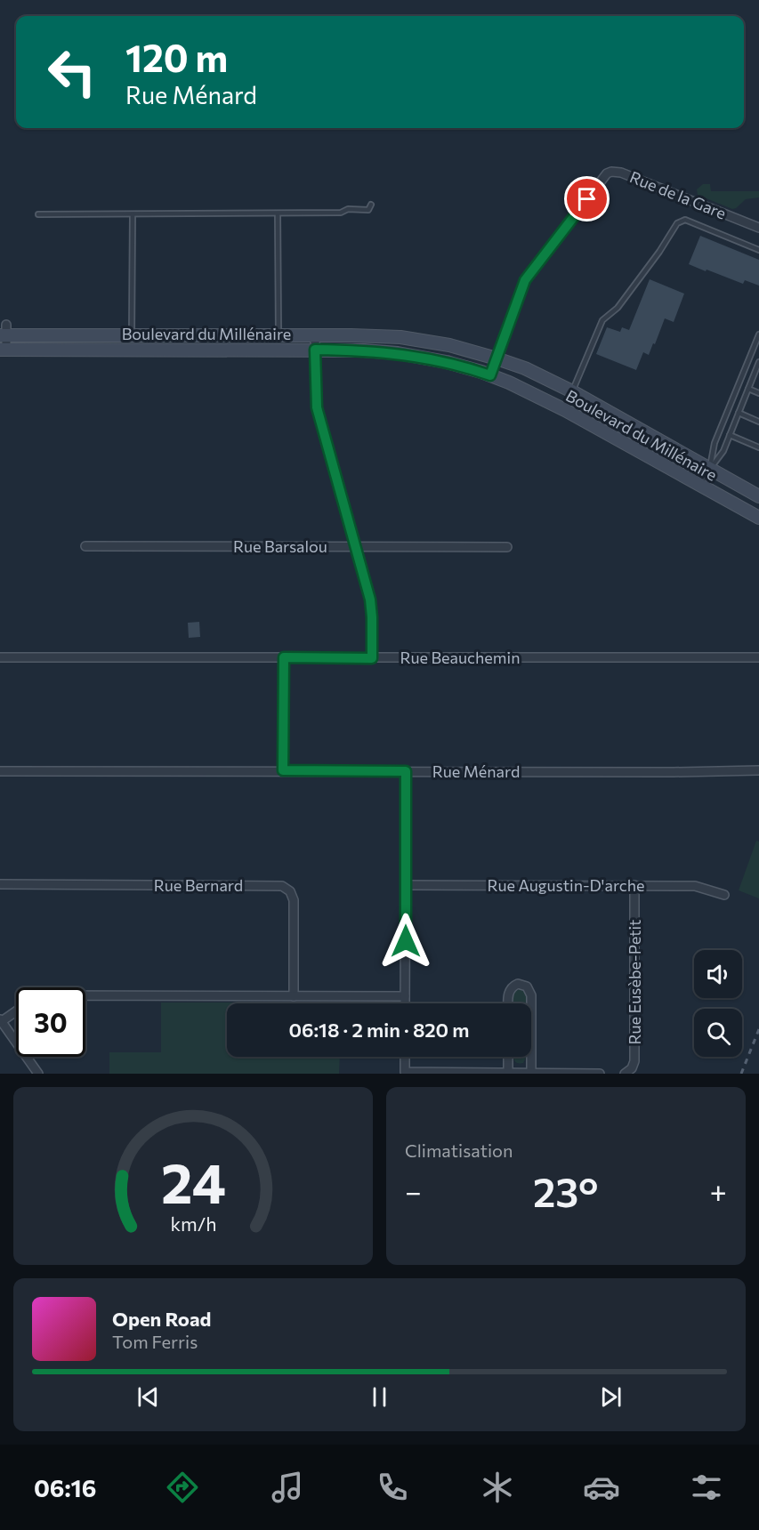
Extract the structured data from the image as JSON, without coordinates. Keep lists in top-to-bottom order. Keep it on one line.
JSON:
{"streets":{"street":["Rue de la Gare","Boulevard du Millénaire","Rue Barsalou","Rue Beauchemin","Rue Ménard","Rue Bernard","Rue Augustin-D'arche","Rue Eusèbe-Petit"]},"crossings":[["Rue de la Gare","Boulevard du Millénaire"],["Rue Augustin-D'arche","Rue Eusèbe-Petit"]],"page":{"turn":["120 m","Rue Ménard"],"limit":"30","trip":"06:18 · 2 min · 820 m","tile":"Climatisation","heat":["−","23°","+"],"song":["Open Road","Tom Ferris"],"tabs":"06:16","gauge":["24","km/h"]}}
